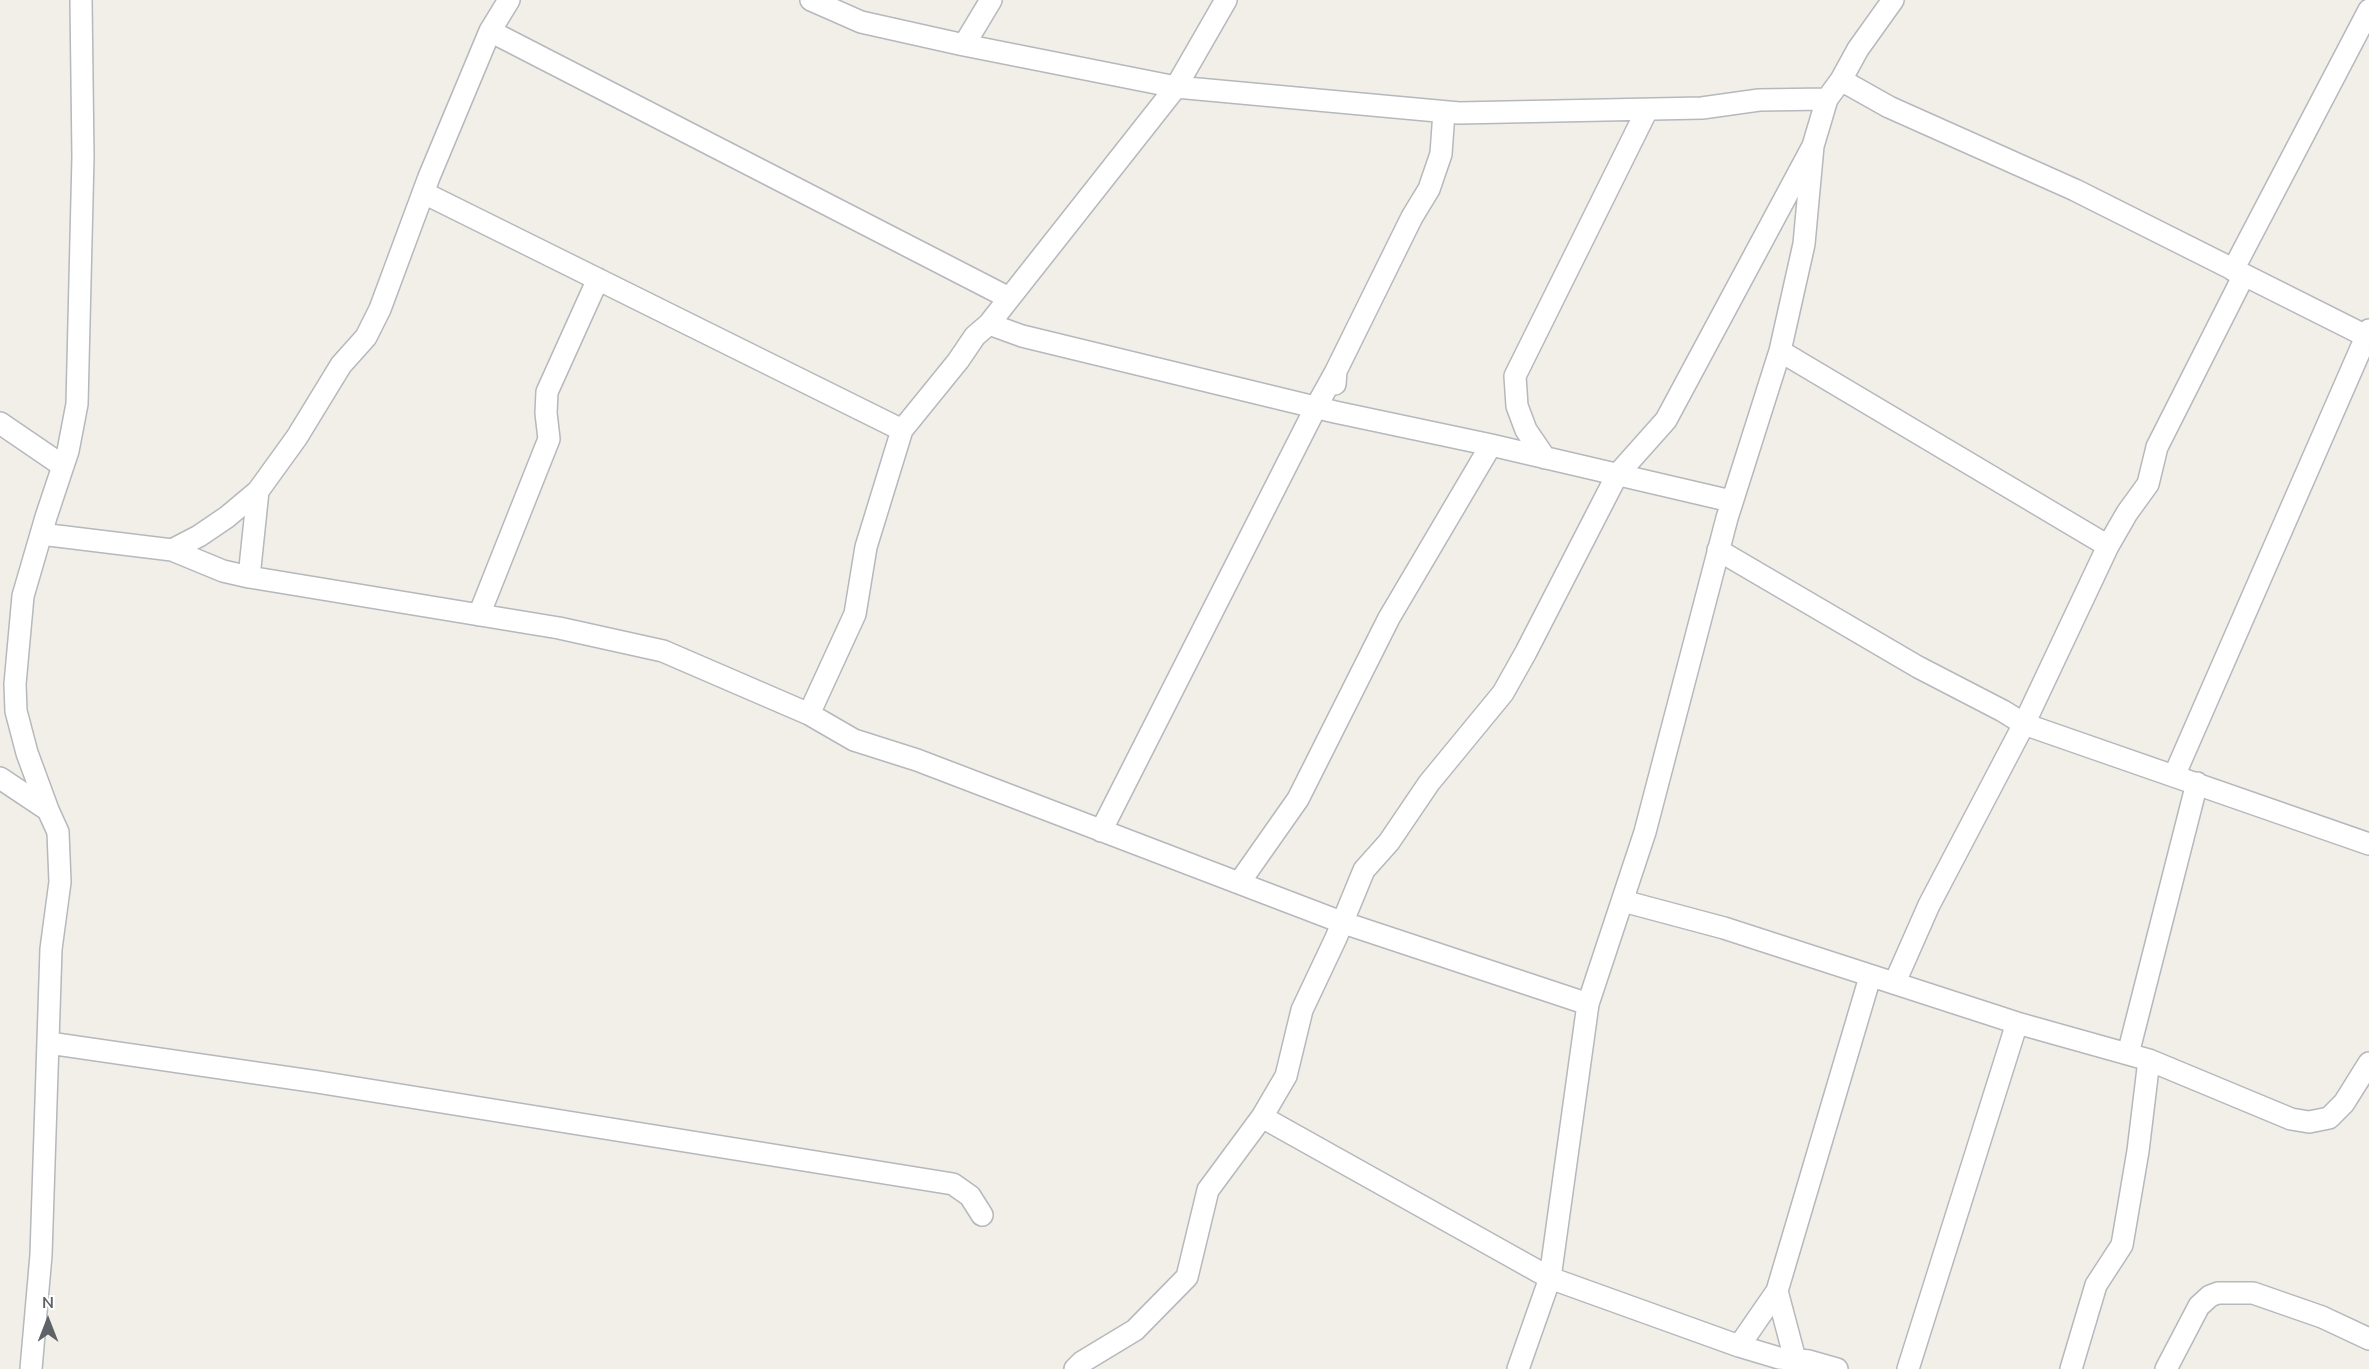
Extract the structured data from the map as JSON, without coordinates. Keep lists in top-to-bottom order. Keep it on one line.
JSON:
{"north":"top"}
